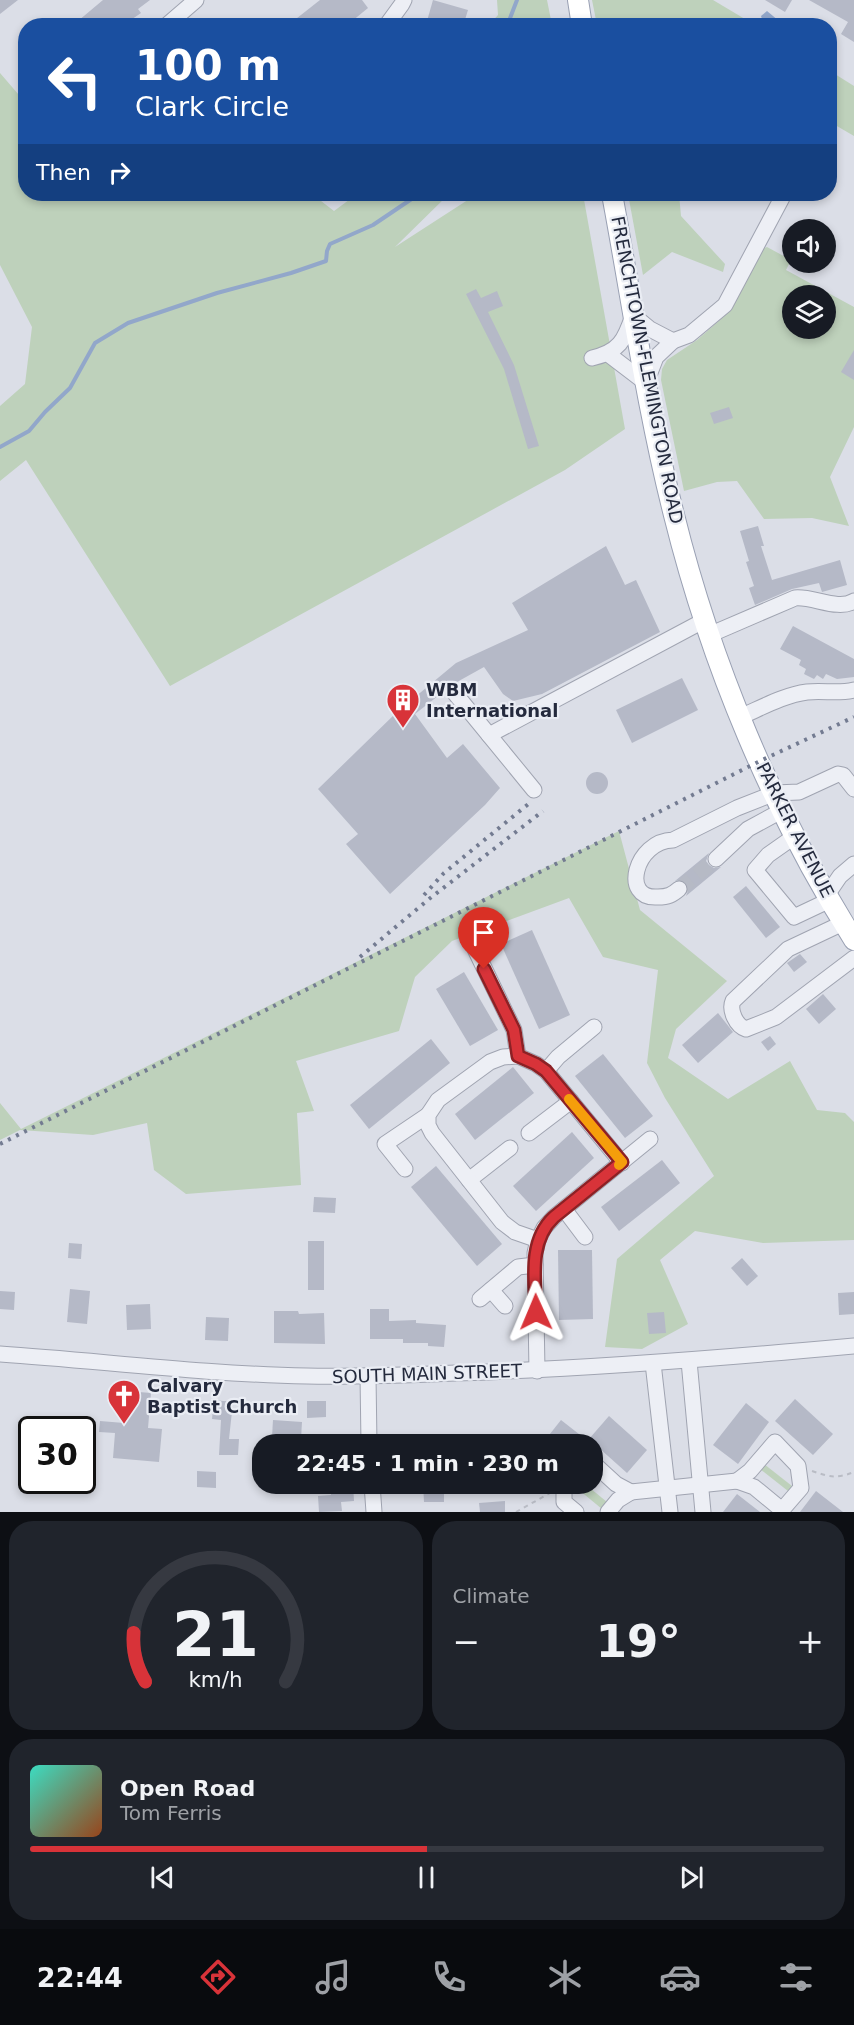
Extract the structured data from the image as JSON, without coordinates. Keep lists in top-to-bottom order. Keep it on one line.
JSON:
{"streets":{"main road":["FRENCHTOWN-FLEMINGTON ROAD","PARKER AVENUE"],"street":["SOUTH MAIN STREET"]},"crossings":[["FRENCHTOWN-FLEMINGTON ROAD","PARKER AVENUE"]],"places":{"building":["WBM International"],"church":["Calvary Baptist Church"]},"page":{"turn":["100 m","Clark Circle"],"then":"Then","limit":"30","trip":"22:45 · 1 min · 230 m","tile":"Climate","heat":["−","19°","+"],"song":["Open Road","Tom Ferris"],"tabs":"22:44","gauge":["21","km/h"]}}
